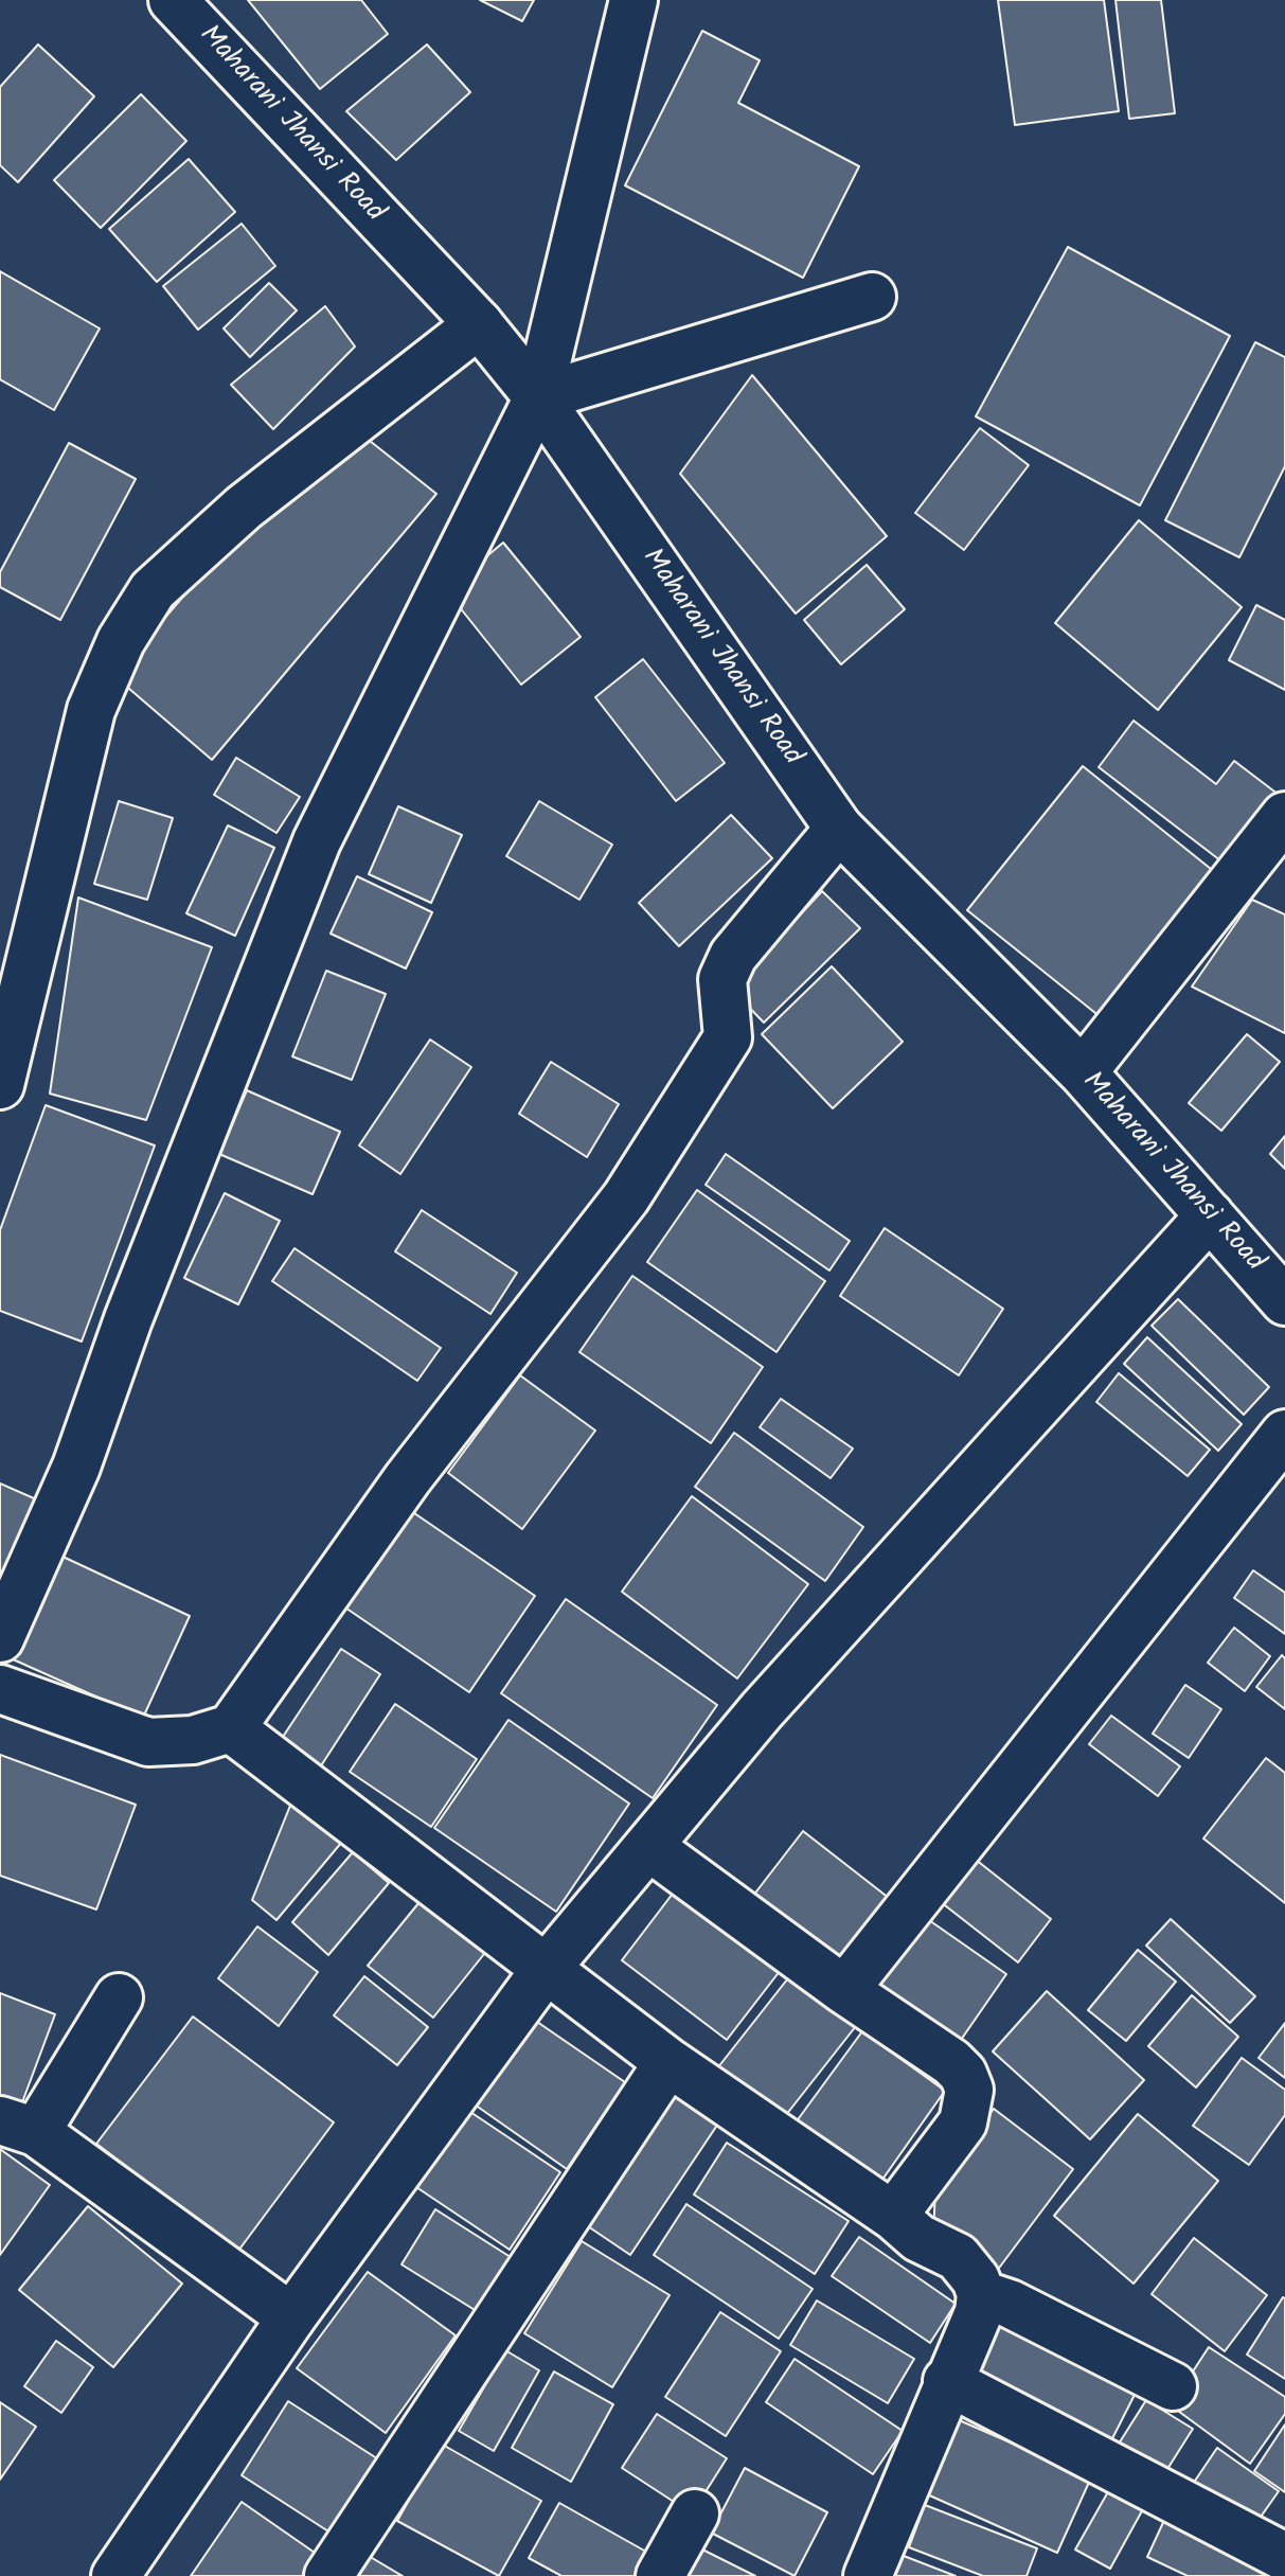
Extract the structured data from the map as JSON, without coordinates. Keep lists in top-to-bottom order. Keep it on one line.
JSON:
{"streets":{"street":["Maharani Jhansi Road"]}}
